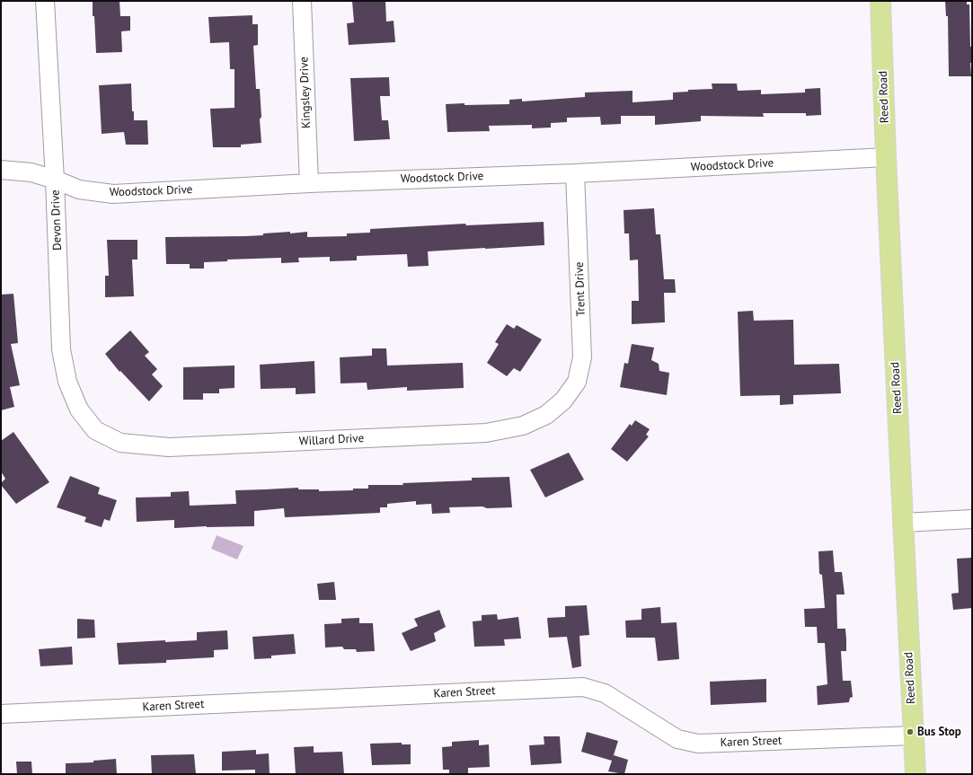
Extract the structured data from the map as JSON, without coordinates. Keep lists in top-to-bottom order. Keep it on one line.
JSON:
{"streets":{"main road":["Reed Road"],"street":["Kingsley Drive","Woodstock Drive","Devon Drive","Trent Drive","Willard Drive","Karen Street"]},"crossings":[["Kingsley Drive","Woodstock Drive"],["Reed Road","Woodstock Drive"],["Reed Road","Karen Street"],["Woodstock Drive","Devon Drive"],["Woodstock Drive","Trent Drive"],["Devon Drive","Willard Drive"],["Trent Drive","Willard Drive"]],"places":["Bus Stop"]}
